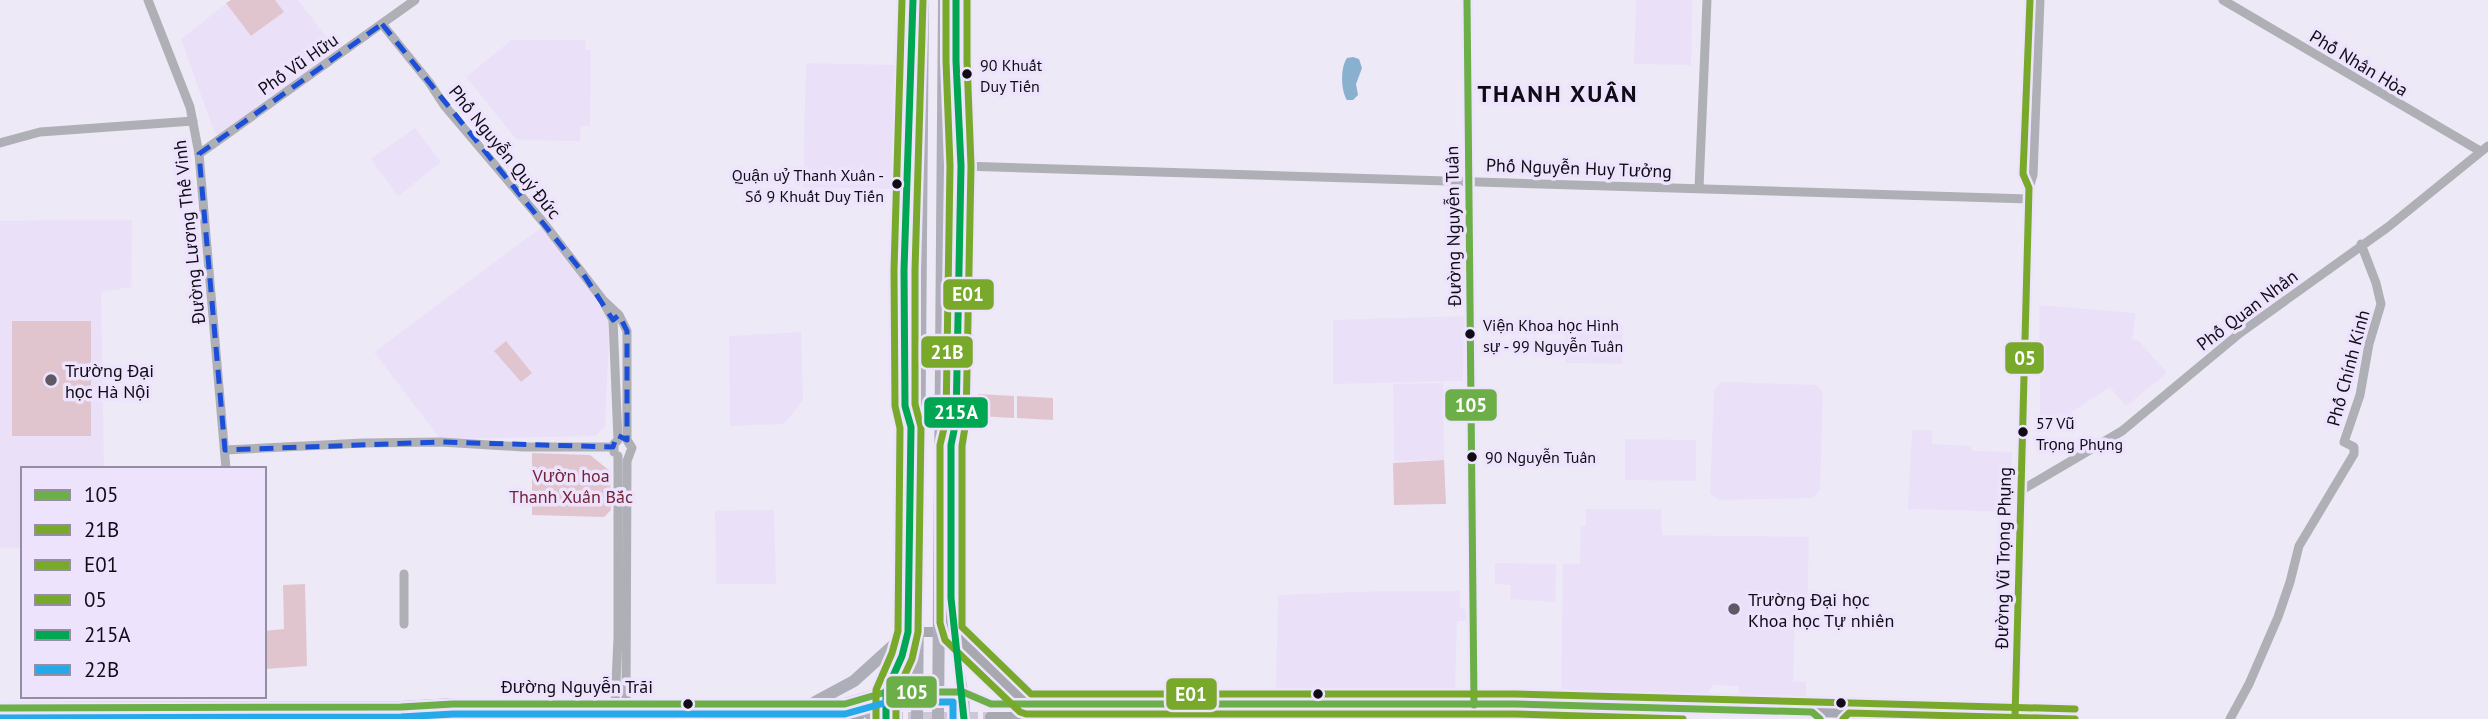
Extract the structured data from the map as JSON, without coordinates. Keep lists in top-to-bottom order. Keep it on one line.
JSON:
{"streets":{"highway":["Đường Nguyễn Trãi"],"street":["Phố Nhân Hòa","Phố Vũ Hữu","Phố Nguyễn Quý Đức","Phố Nguyễn Huy Tưởng","Đường Nguyễn Tuân","Đường Lương Thế Vinh","Phố Quan Nhân","Phố Chính Kinh","Đường Vũ Trọng Phụng"]},"crossings":[["Phố Nhân Hòa","Phố Quan Nhân"],["Phố Vũ Hữu","Phố Nguyễn Quý Đức"],["Phố Vũ Hữu","Đường Lương Thế Vinh"],["Phố Nguyễn Huy Tưởng","Đường Nguyễn Tuân"],["Phố Nguyễn Huy Tưởng","Đường Vũ Trọng Phụng"],["Đường Nguyễn Tuân","Đường Nguyễn Trãi"],["Phố Quan Nhân","Phố Chính Kinh"],["Phố Quan Nhân","Đường Vũ Trọng Phụng"],["Đường Vũ Trọng Phụng","Đường Nguyễn Trãi"]],"districts":["THANH XUÂN"],"parks":["Vườn hoa Thanh Xuân Bắc"],"places":["90 Khuất Duy Tiến","Quận uỷ Thanh Xuân - Số 9 Khuất Duy Tiến","Viện Khoa học Hình sự - 99 Nguyễn Tuân","Trường Đại học Hà Nội","57 Vũ Trọng Phụng","90 Nguyễn Tuân","Trường Đại học Khoa học Tự nhiên"],"lines":["transit line 105","transit line 21B","transit line E01","transit line 05","transit line 215A","transit line 22B"],"legend":["105","21B","E01","05","215A","22B"]}
